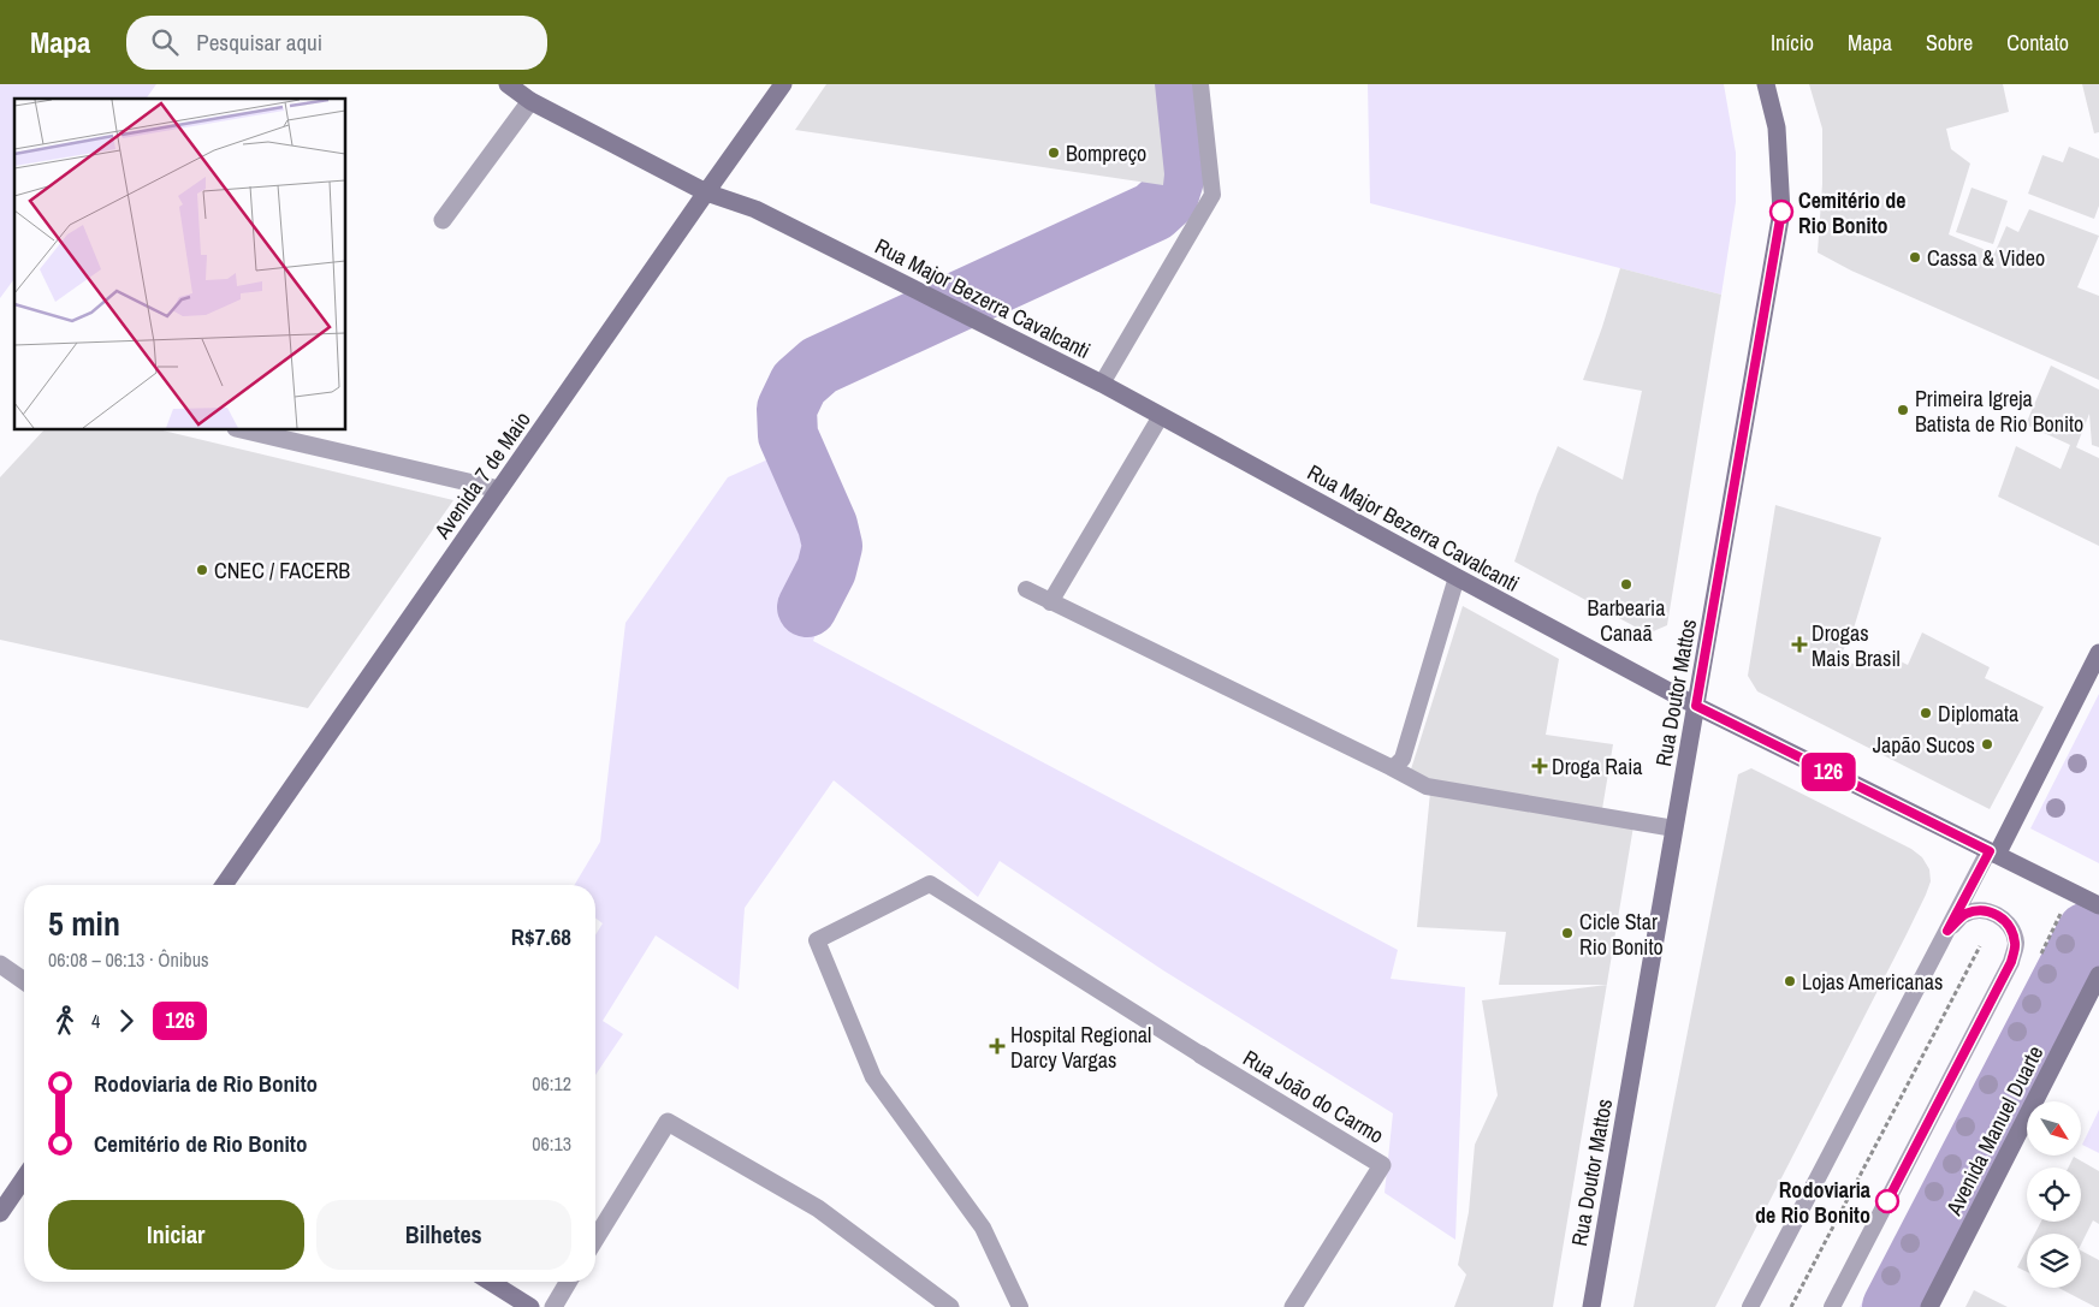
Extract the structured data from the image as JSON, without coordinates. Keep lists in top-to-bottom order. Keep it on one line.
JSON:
{"streets":{"main road":["Rua Major Bezerra Cavalcanti","Avenida 7 de Maio","Rua Doutor Mattos","Avenida Manuel Duarte"],"street":["Rua João do Carmo"]},"crossings":[["Rua Major Bezerra Cavalcanti","Avenida 7 de Maio"],["Rua Major Bezerra Cavalcanti","Rua Doutor Mattos"]],"places":{"other":["Bompreço","Cemitério de Rio Bonito","Cassa & Video","Primeira Igreja Batista de Rio Bonito","CNEC / FACERB","Barbearia Canaã","Diplomata","Japão Sucos","Cicle Star Rio Bonito","Lojas Americanas","Rodoviaria de Rio Bonito"],"health":["Drogas Mais Brasil","Droga Raia","Hospital Regional Darcy Vargas"]},"lines":["bus line 126"],"north":"bottom right","page":{"header":"Mapa","search":"Pesquisar aqui","nav":["Início","Mapa","Sobre","Contato"],"on_map":"126","heading":["5 min","06:08 – 06:13 · Ônibus","R$7.68"],"legs":["4","126"],"list":[{"name":"Rodoviaria de Rio Bonito","value":"06:12"},{"name":"Cemitério de Rio Bonito","value":"06:13"}],"buttons":["Iniciar","Bilhetes"]}}
